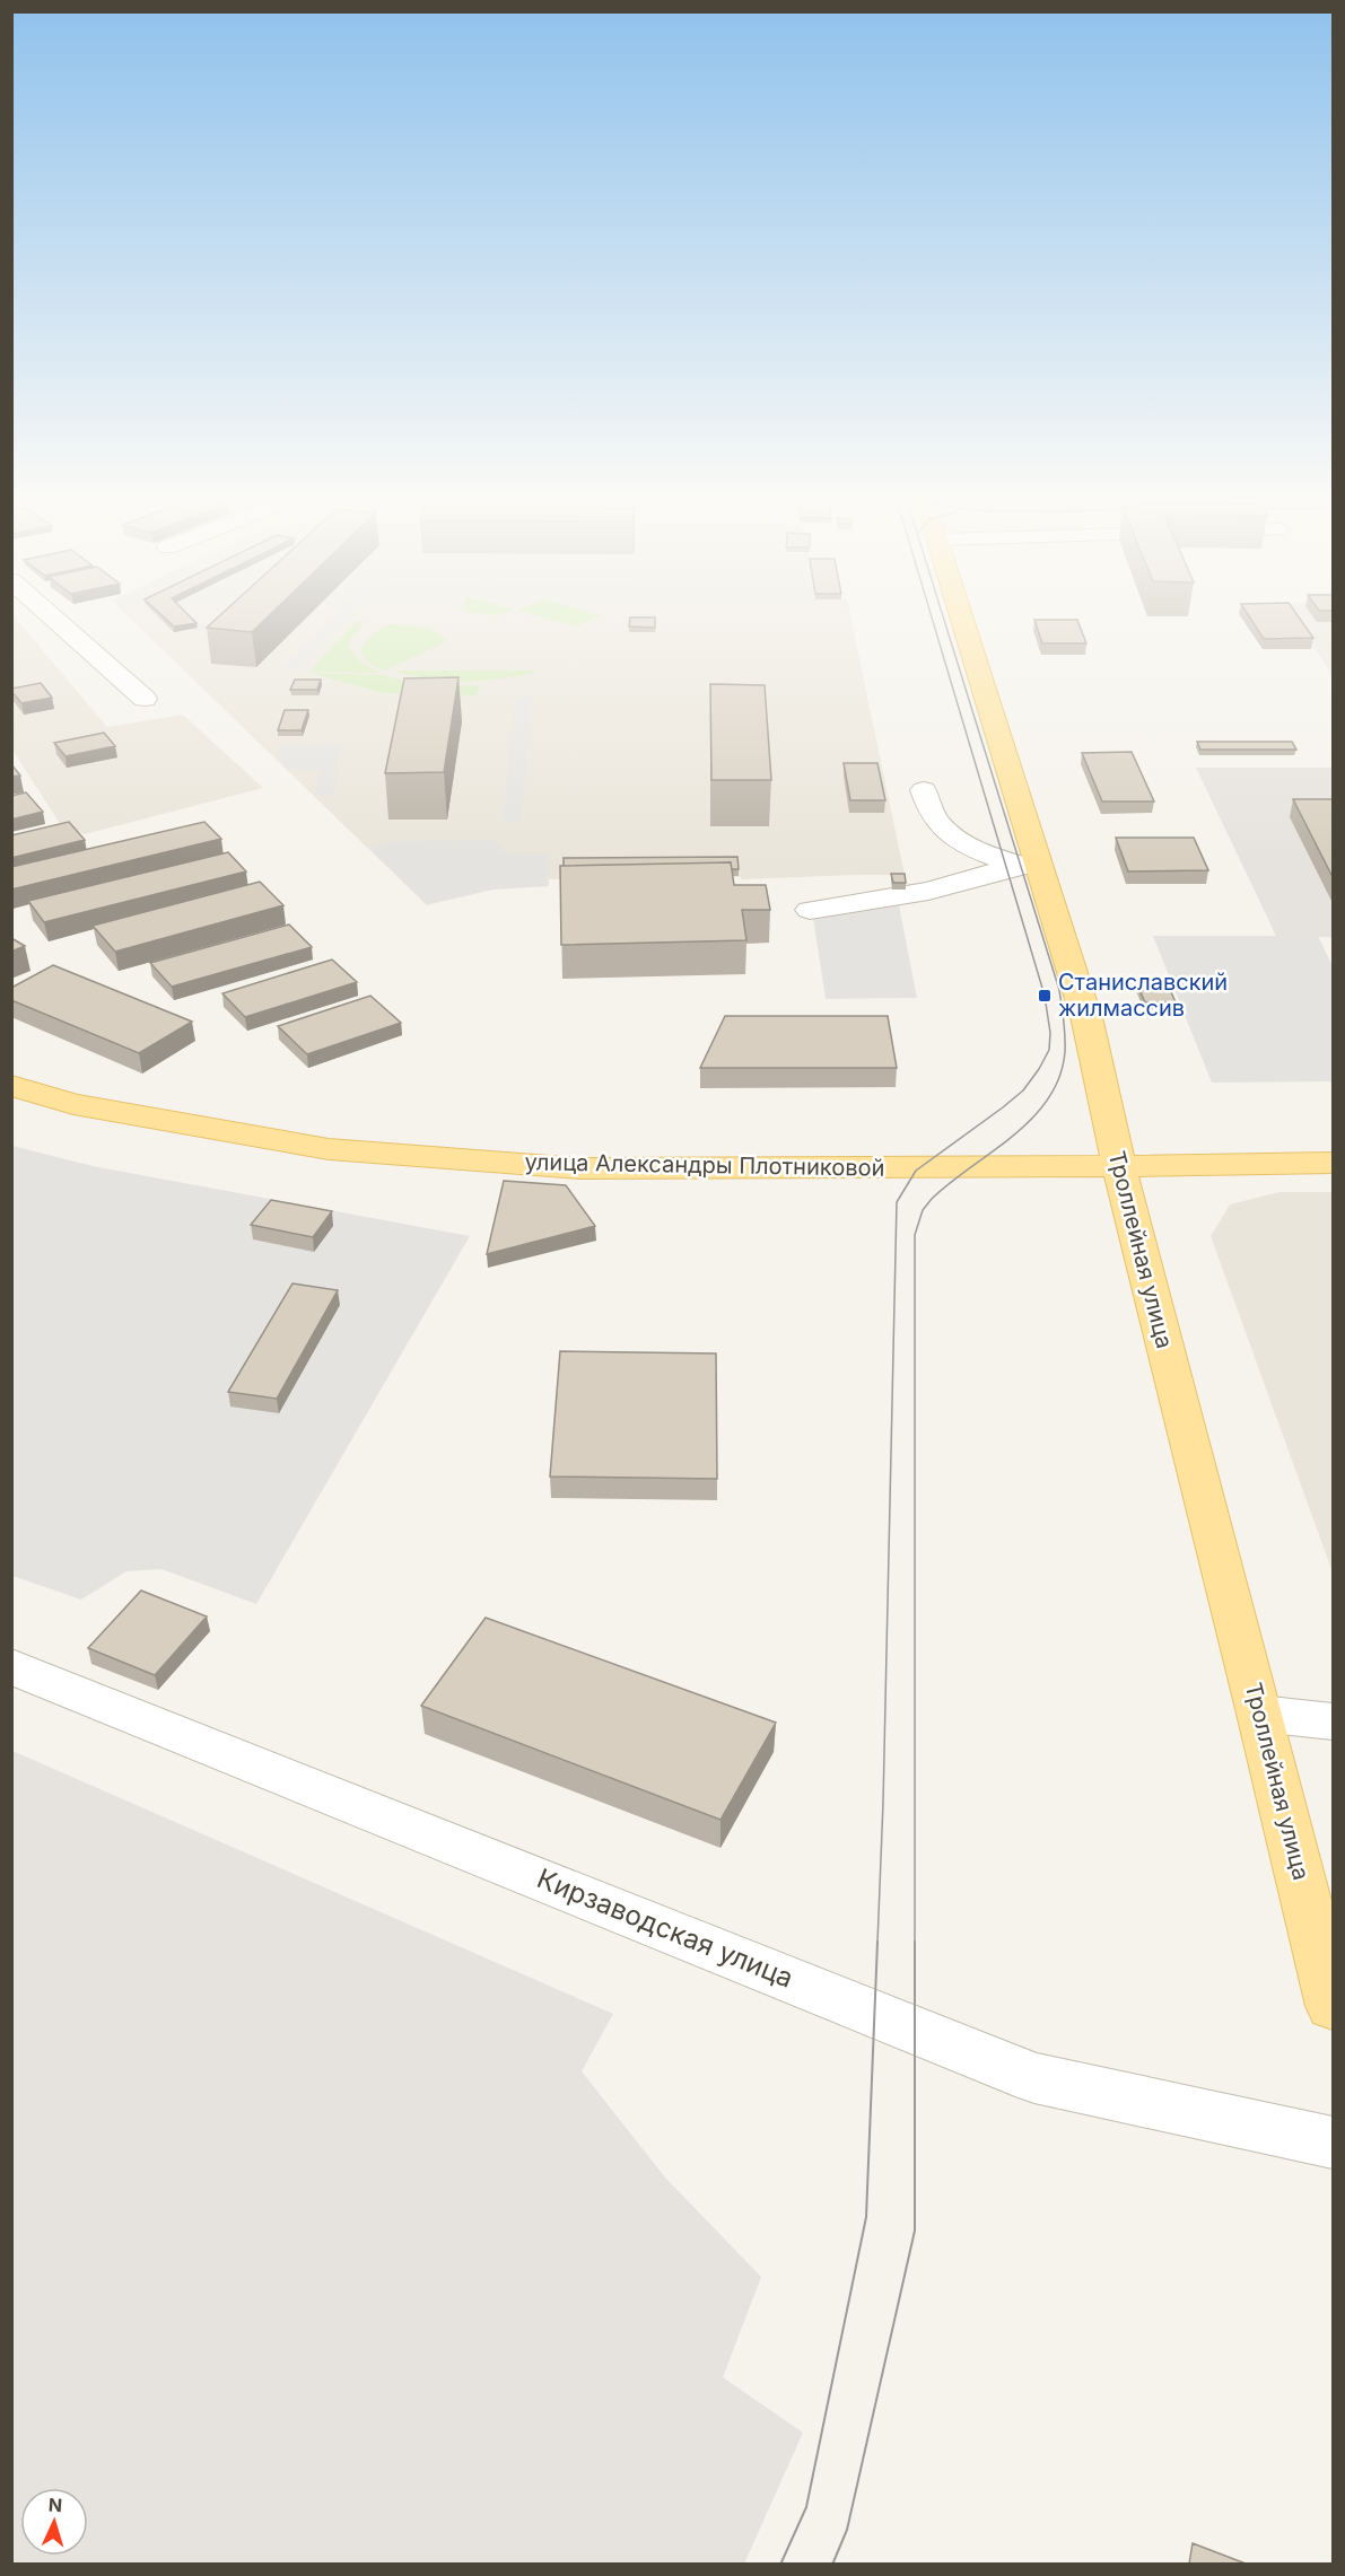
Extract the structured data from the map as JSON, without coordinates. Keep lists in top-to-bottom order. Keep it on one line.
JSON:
{"streets":{"main road":["улица Александры Плотниковой","Троллейная улица"],"street":["Кирзаводская улица"]},"crossings":[["улица Александры Плотниковой","Троллейная улица"]],"places":{"transit":["Станиславский жилмассив"]},"north":"top"}
